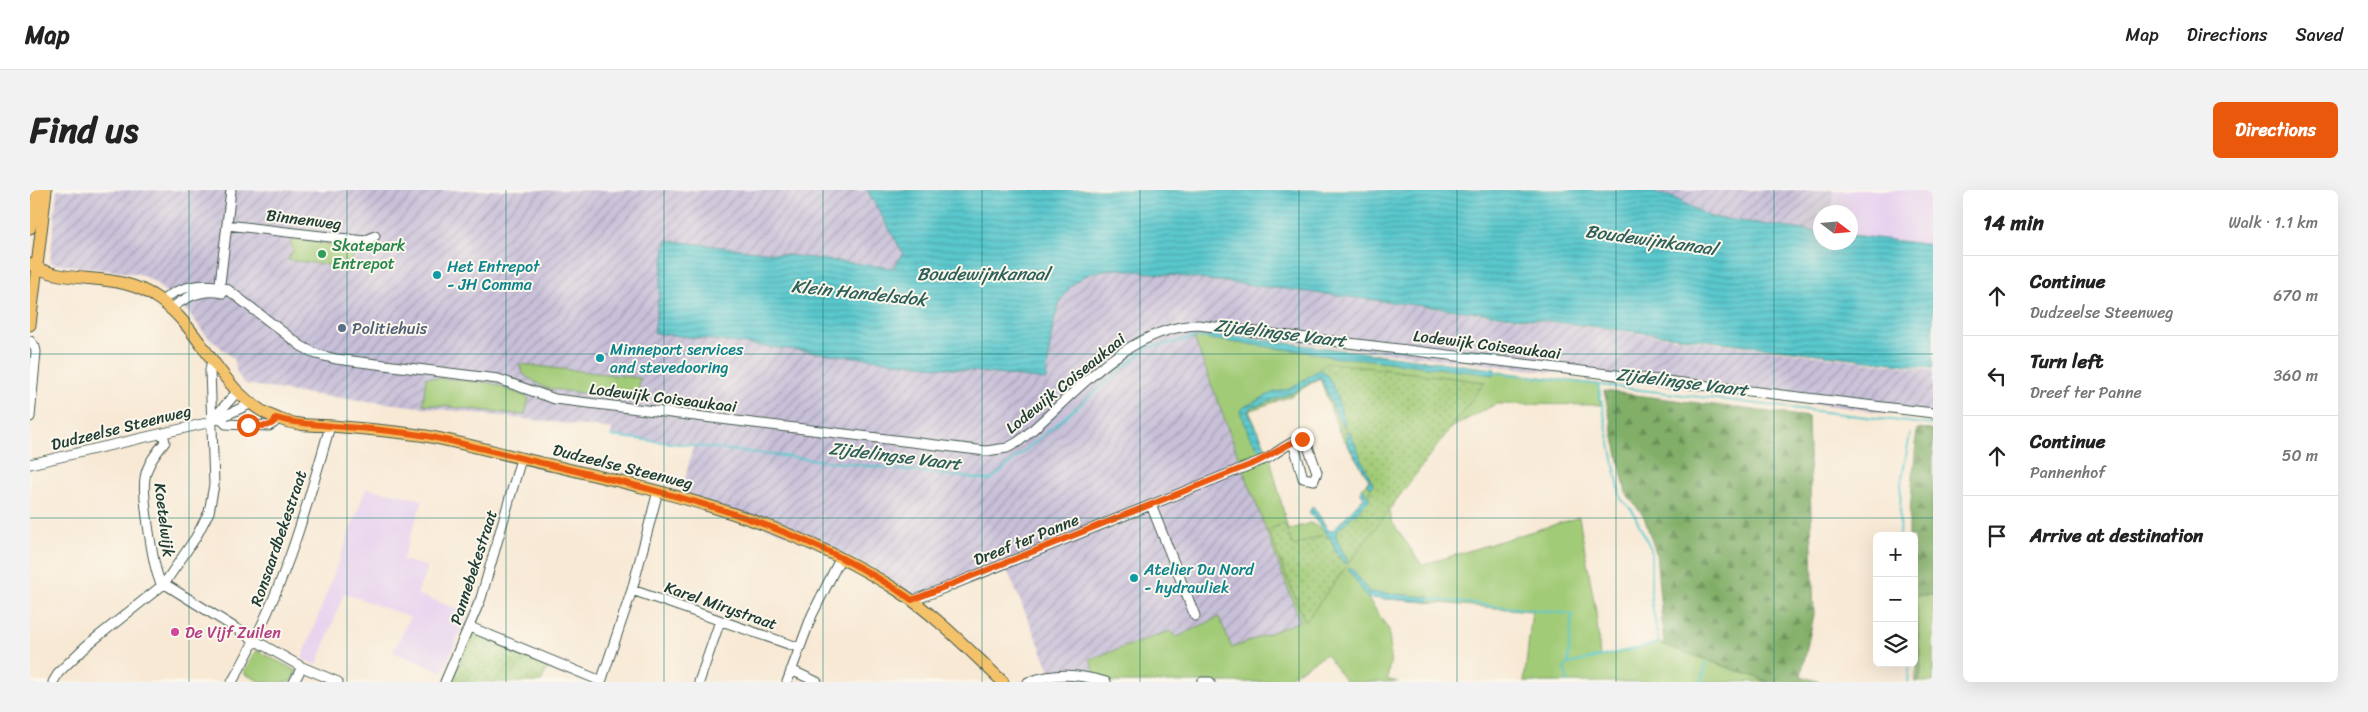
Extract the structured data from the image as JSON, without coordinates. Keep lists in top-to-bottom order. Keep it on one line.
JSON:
{"streets":{"main road":["Dudzeelse Steenweg"],"street":["Binnenweg","Lodewijk Coiseaukaai","Koetelwijk","Ronsaardbekestraat","Dreef ter Panne","Pannebekestraat","Karel Mirystraat"]},"crossings":[["Dudzeelse Steenweg","Koetelwijk"],["Dudzeelse Steenweg","Ronsaardbekestraat"],["Dudzeelse Steenweg","Dreef ter Panne"],["Dudzeelse Steenweg","Pannebekestraat"]],"water":["Boudewijnkanaal","Klein Handelsdok","Zijdelingse Vaart"],"places":["Skatepark Entrepot","Het Entrepot - JH Comma","Politiehuis","Minneport services and stevedooring","Atelier Du Nord - hydrauliek","De Vijf Zuilen"],"north":"right","page":{"header":"Map","nav":["Map","Directions","Saved"],"title":"Find us","buttons":"Directions","heading":["14 min","Walk · 1.1 km"],"list":[["Continue","Dudzeelse Steenweg","670 m"],["Turn left","Dreef ter Panne","360 m"],["Continue","Pannenhof","50 m"],"Arrive at destination"],"map_buttons":["+","−"]}}
